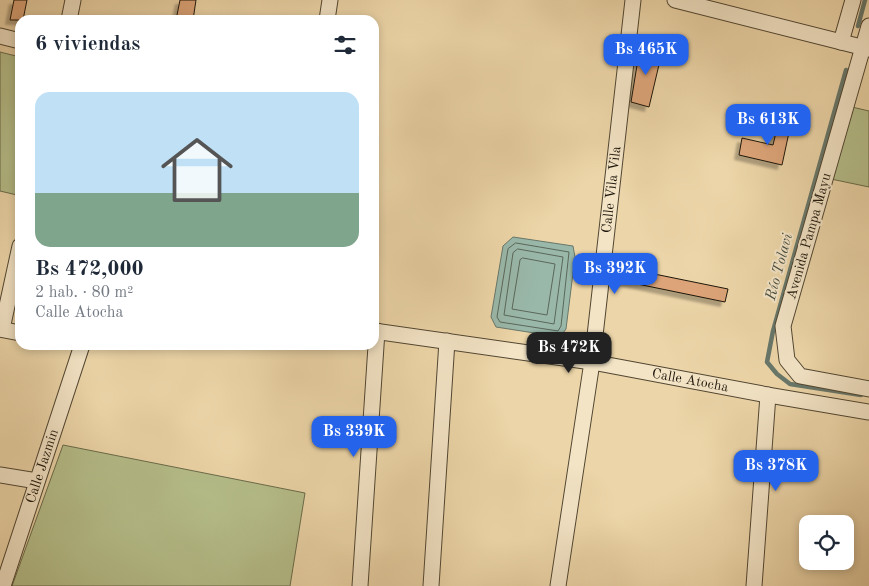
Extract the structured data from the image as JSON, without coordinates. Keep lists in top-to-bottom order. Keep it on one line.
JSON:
{"streets":{"street":["Calle Vila Vila","Avenida Pampa Mayu","Calle Atocha","Calle Jazmin"]},"crossings":[["Calle Vila Vila","Calle Atocha"]],"water":["Río Tolavi"],"page":{"heading":"6 viviendas","price":["Bs 465K","Bs 613K","Bs 392K","Bs 472K","Bs 339K","Bs 378K"],"list":[{"name":"Bs 472,000","note":"2 hab. · 80 m² · Calle Atocha"}]}}
